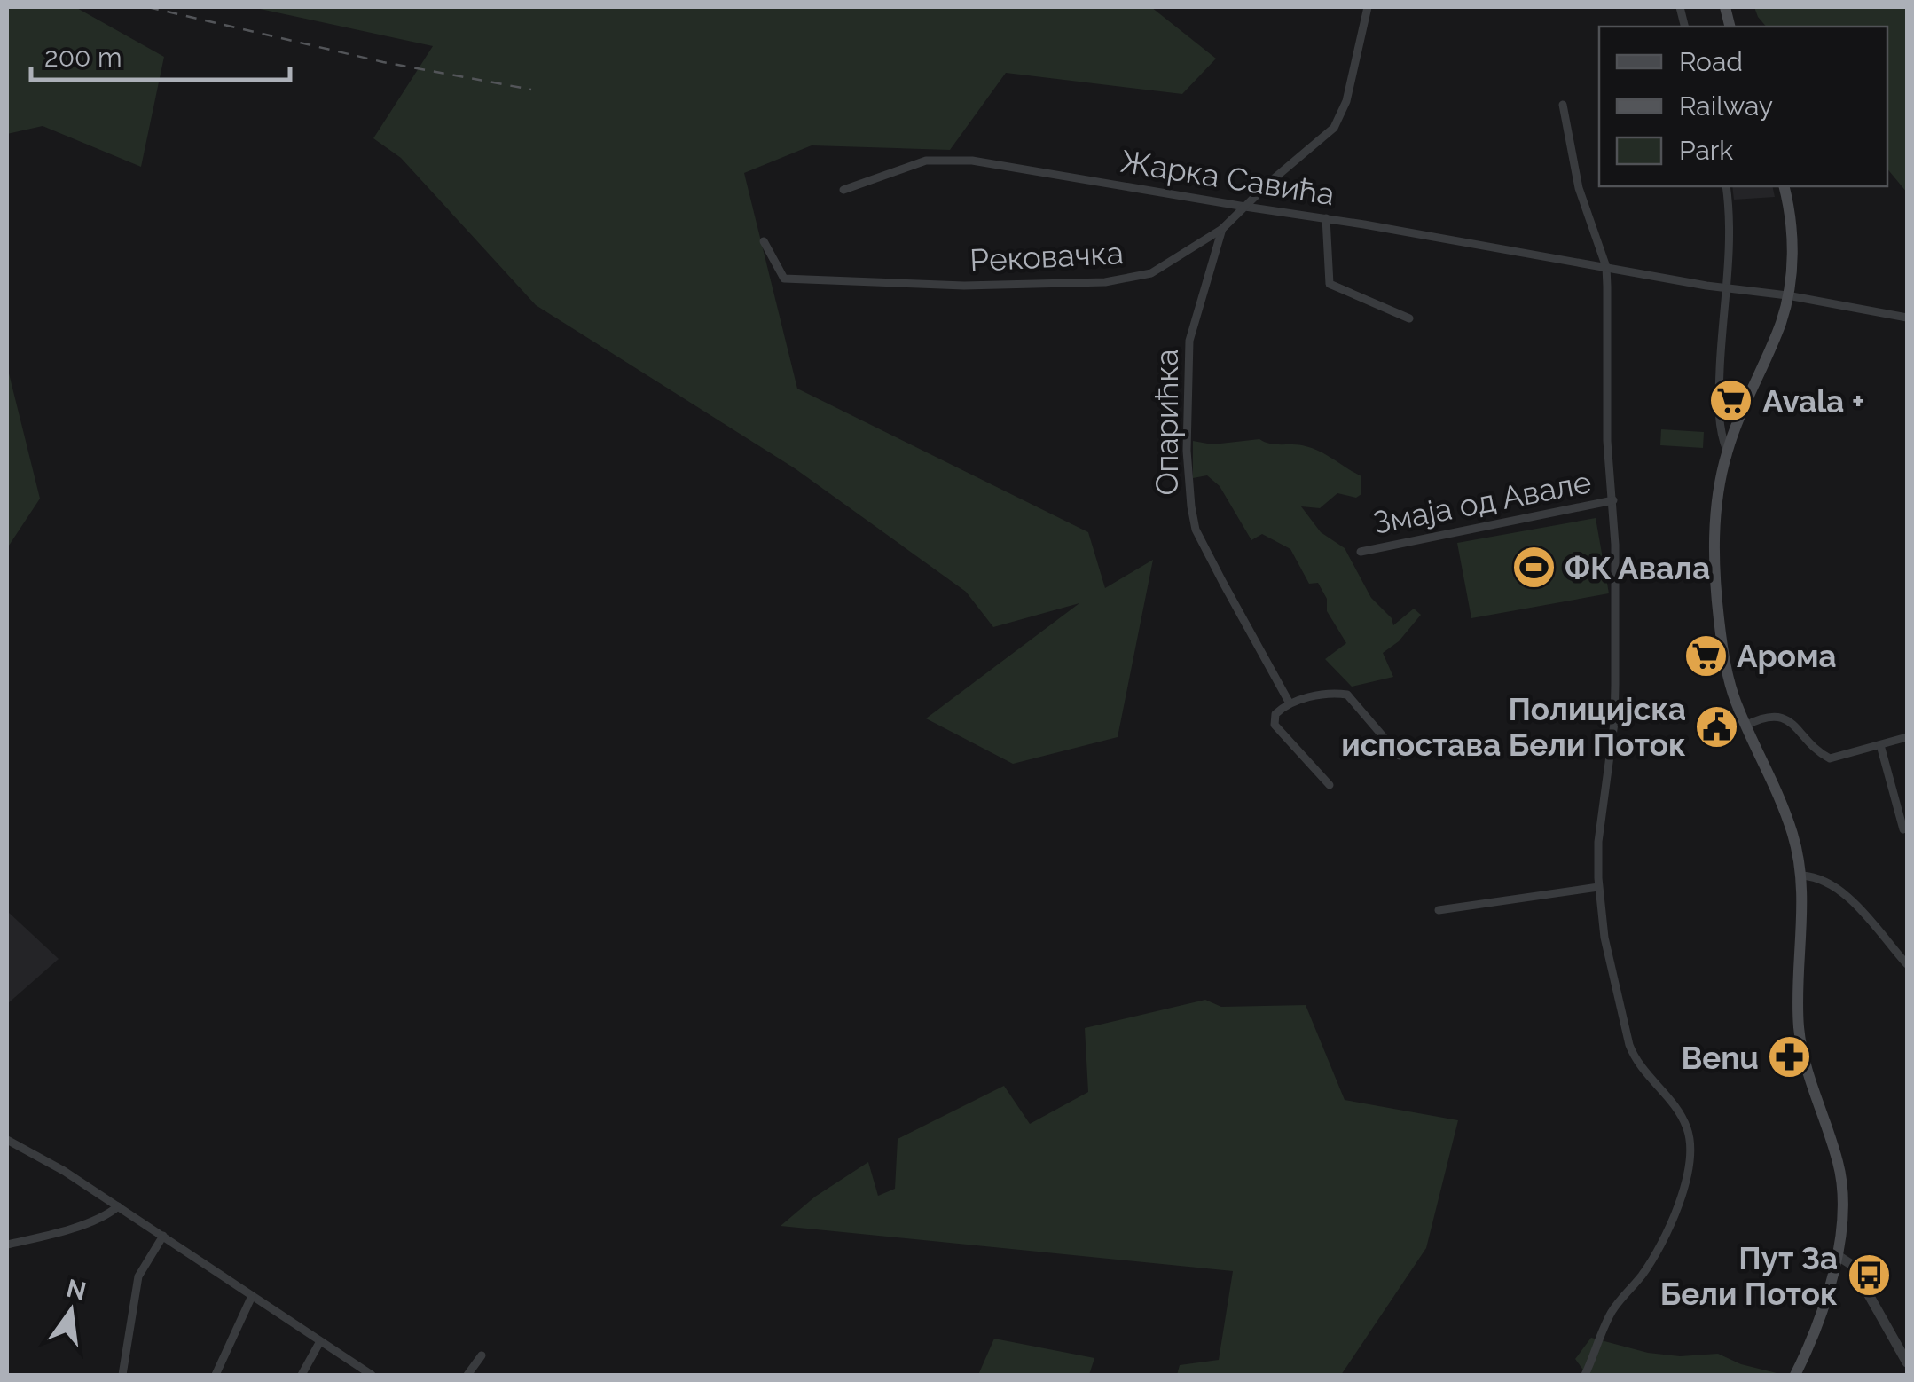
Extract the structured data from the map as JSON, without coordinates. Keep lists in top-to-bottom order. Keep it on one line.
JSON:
{"streets":{"street":["Жарка Савића","Рековачка","Опарићка","Змаја од Авале"]},"crossings":[["Жарка Савића","Рековачка"],["Жарка Савића","Змаја од Авале"],["Рековачка","Опарићка"]],"places":{"supermarket":["Avala +","Арома"],"sports":["ФК Авала"],"public building":["Полицијска испостава Бели Поток"],"pharmacy":["Benu"],"bus stop":["Пут За Бели Поток"]},"legend":["Road","Railway","Park"],"scale_bar":"200 m","north":"top"}
